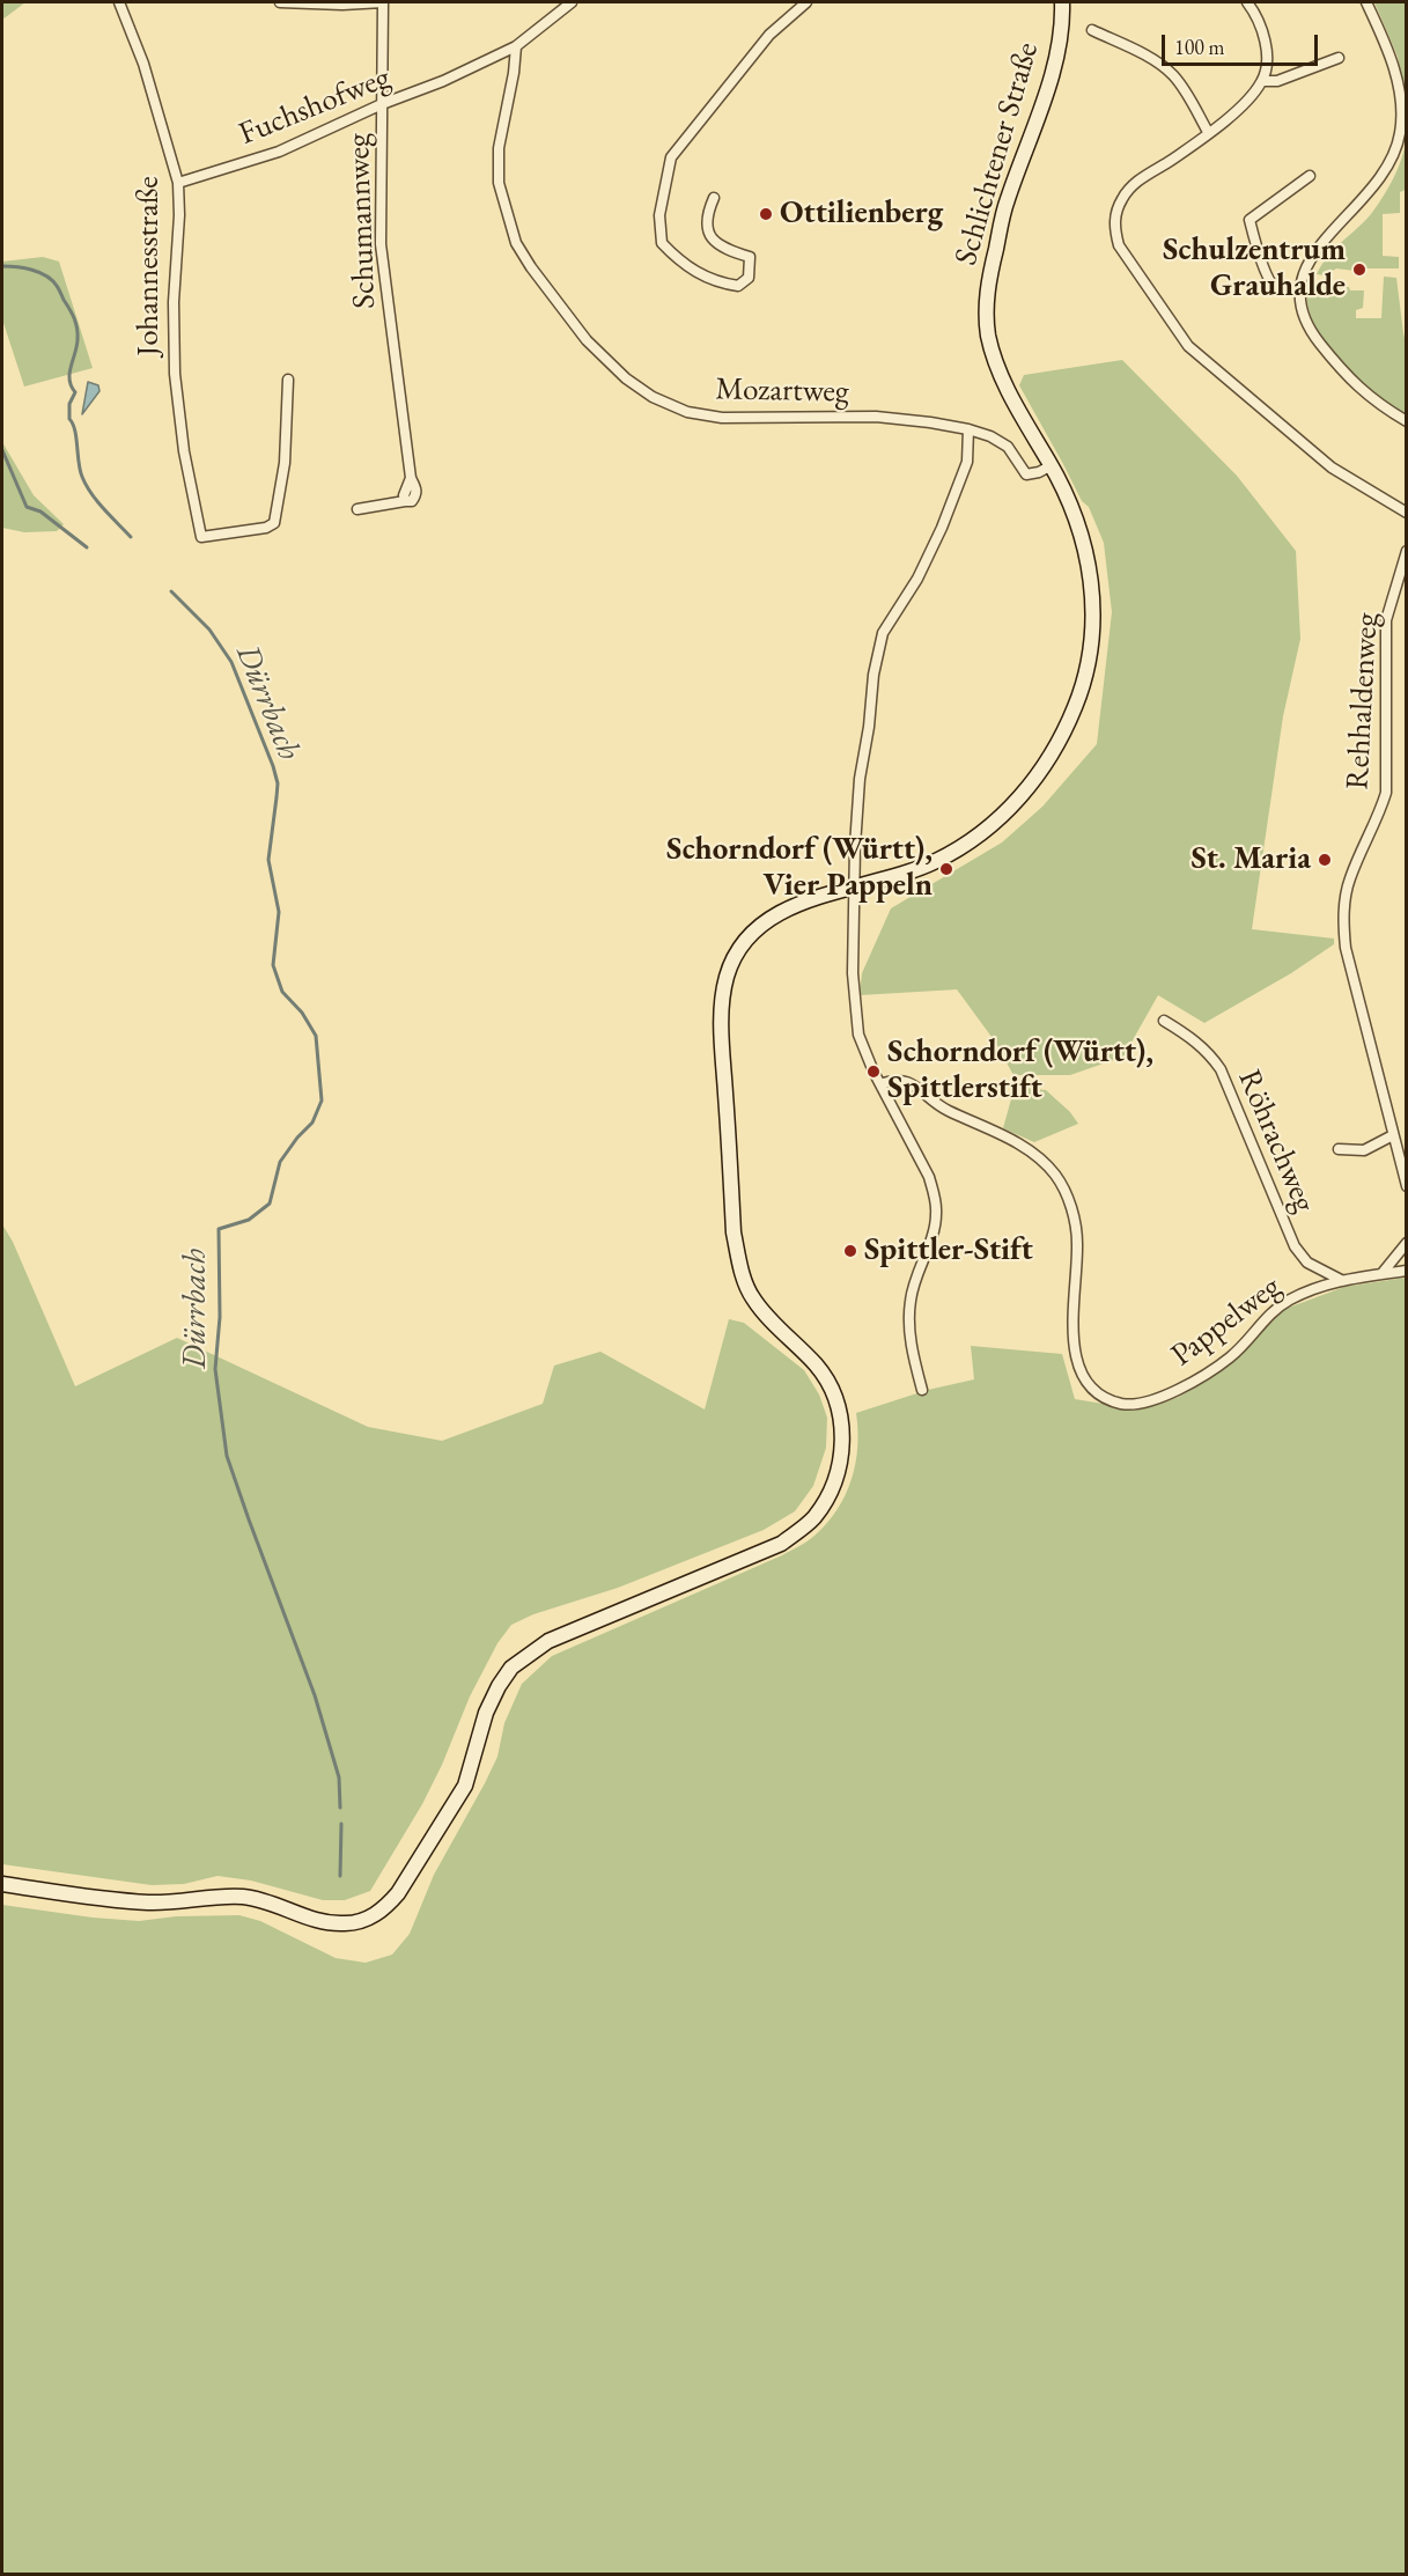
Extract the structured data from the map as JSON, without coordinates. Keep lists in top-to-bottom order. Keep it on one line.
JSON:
{"streets":{"main road":["Schlichtener Straße"],"street":["Fuchshofweg","Schumannweg","Johannesstraße","Mozartweg","Rehhaldenweg","Röhrachweg","Pappelweg"]},"crossings":[["Fuchshofweg","Schumannweg"],["Fuchshofweg","Johannesstraße"],["Fuchshofweg","Mozartweg"],["Schlichtener Straße","Mozartweg"],["Röhrachweg","Pappelweg"]],"water":["Dürrbach"],"places":["Ottilienberg","Schulzentrum Grauhalde","St. Maria","Schorndorf (Württ), Vier Pappeln","Schorndorf (Württ), Spittlerstift","Spittler-Stift"],"scale_bar":"100 m"}
